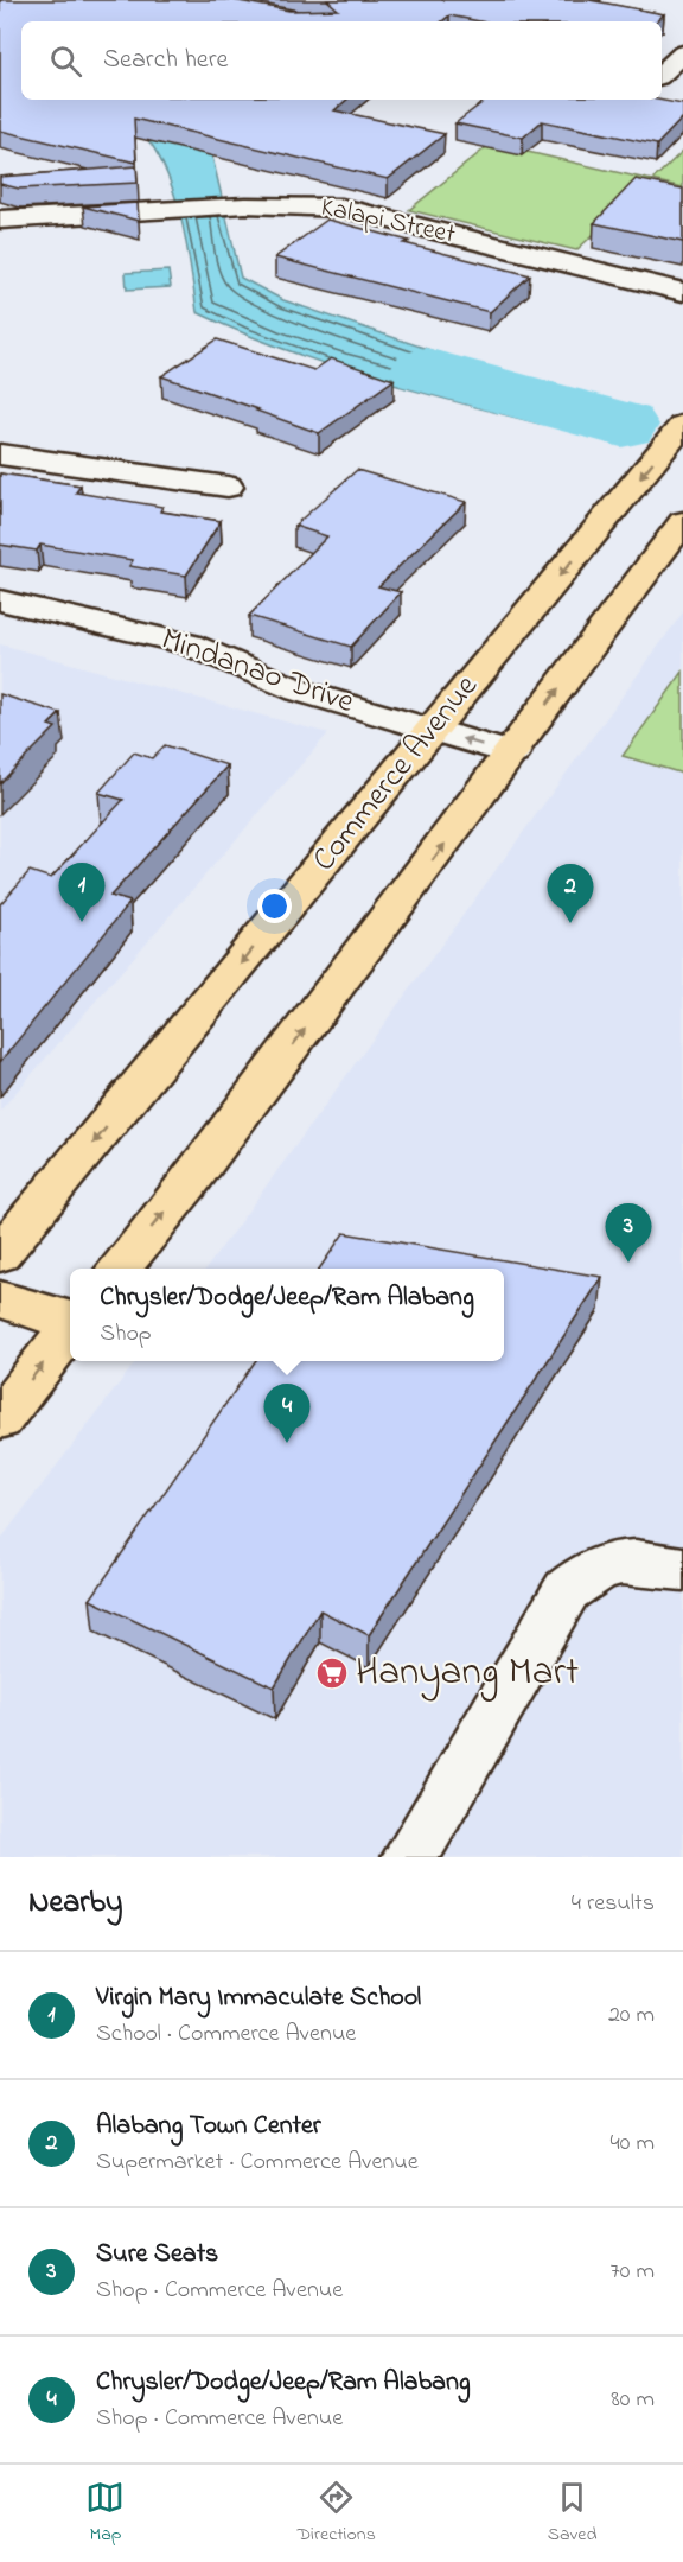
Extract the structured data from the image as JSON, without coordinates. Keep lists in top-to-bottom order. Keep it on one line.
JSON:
{"streets":{"main road":["Commerce Avenue"],"street":["Kalapi Street","Mindanao Drive"]},"crossings":[["Mindanao Drive","Commerce Avenue"]],"places":{"supermarket":["Hanyang Mart"]},"page":{"search":"Search here","pins":["1","2","3","4"],"popup":["Chrysler/Dodge/Jeep/Ram Alabang","Shop"],"heading":["Nearby","4 results"],"list":[{"mark":"1","name":"Virgin Mary Immaculate School","note":"School · Commerce Avenue","value":"20 m"},{"mark":"2","name":"Alabang Town Center","note":"Supermarket · Commerce Avenue","value":"40 m"},{"mark":"3","name":"Sure Seats","note":"Shop · Commerce Avenue","value":"70 m"},{"mark":"4","name":"Chrysler/Dodge/Jeep/Ram Alabang","note":"Shop · Commerce Avenue","value":"80 m"}],"nav":["Map","Directions","Saved"]}}
